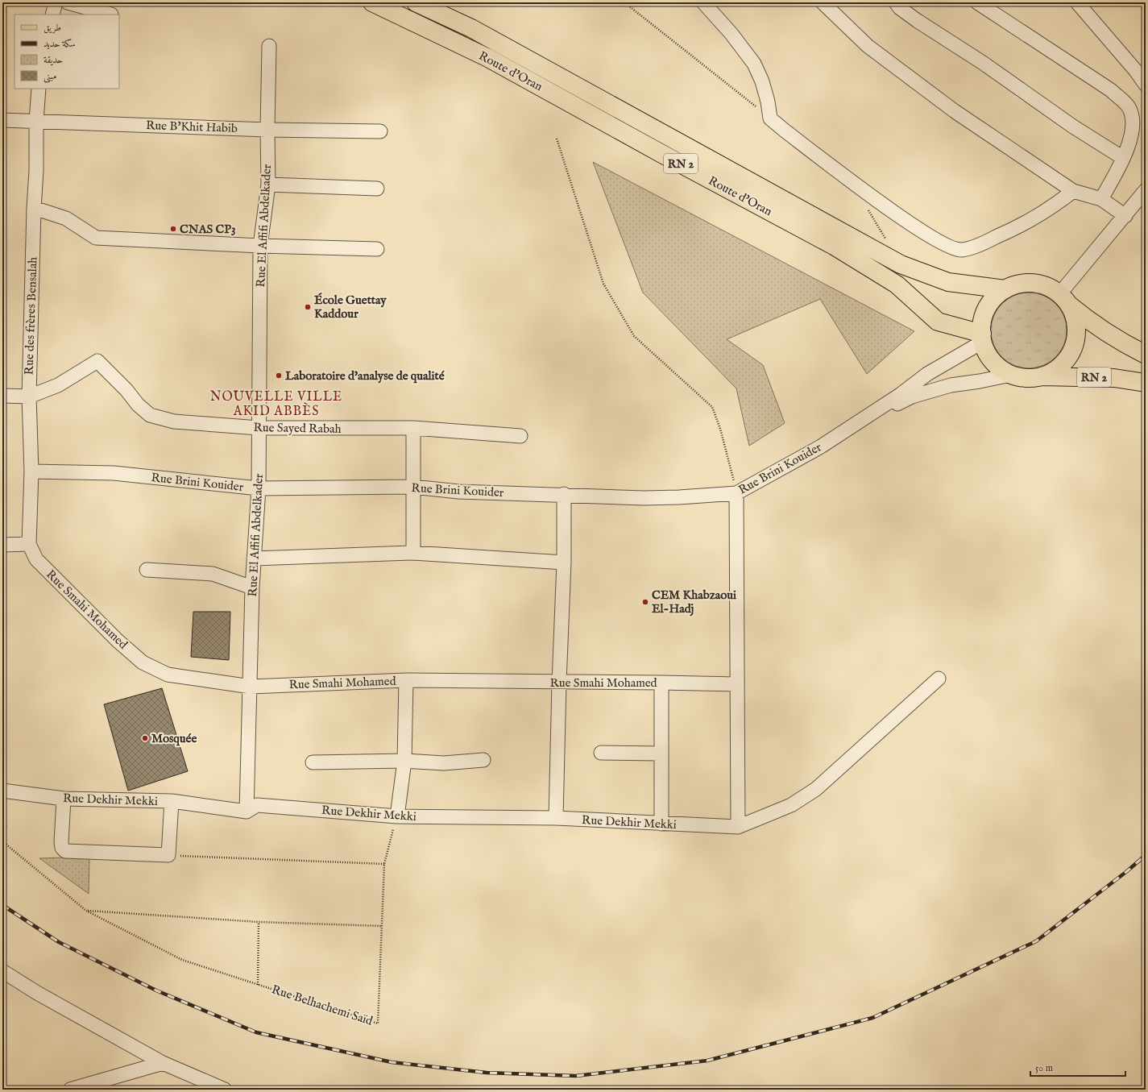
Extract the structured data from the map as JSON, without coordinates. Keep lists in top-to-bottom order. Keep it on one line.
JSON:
{"streets":{"main road":["Route d'Oran","RN 2"],"street":["Rue B'Khit Habib","Rue El Affifi Abdelkader","Rue des frères Bensalah","Rue Sayed Rabah","Rue Brini Kouider","Rue Smahi Mohamed","Rue Dekhir Mekki"],"path":["Rue Belhachemi Saïd"]},"crossings":[["Route d'Oran","RN 2"],["Rue B'Khit Habib","Rue El Affifi Abdelkader"],["Rue B'Khit Habib","Rue des frères Bensalah"],["Rue El Affifi Abdelkader","Rue Sayed Rabah"],["Rue El Affifi Abdelkader","Rue Brini Kouider"],["Rue El Affifi Abdelkader","Rue Smahi Mohamed"],["Rue El Affifi Abdelkader","Rue Dekhir Mekki"],["Rue des frères Bensalah","Rue Sayed Rabah"],["Rue des frères Bensalah","Rue Brini Kouider"],["Rue des frères Bensalah","Rue Smahi Mohamed"],["Rue Dekhir Mekki","Rue Belhachemi Saïd"]],"districts":["NOUVELLE VILLE AKID ABBÈS"],"places":["CNAS CP3","École Guettay Kaddour","Laboratoire d'analyse de qualité","CEM Khabzaoui El-Hadj","Mosquée"],"legend":["طريق","سكة حديد","حديقة","مبنى"],"scale_bar":"50 m"}
